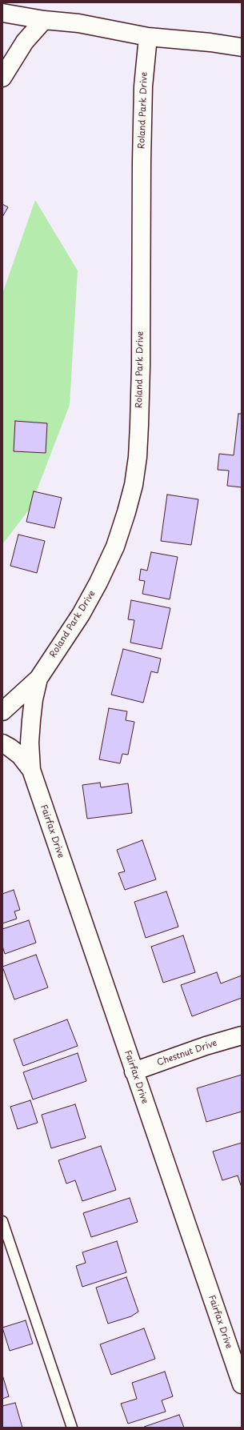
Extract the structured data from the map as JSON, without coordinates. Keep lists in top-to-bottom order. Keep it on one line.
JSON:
{"streets":{"street":["Roland Park Drive","Fairfax Drive","Chestnut Drive"]},"crossings":[["Roland Park Drive","Fairfax Drive"],["Fairfax Drive","Chestnut Drive"]]}
